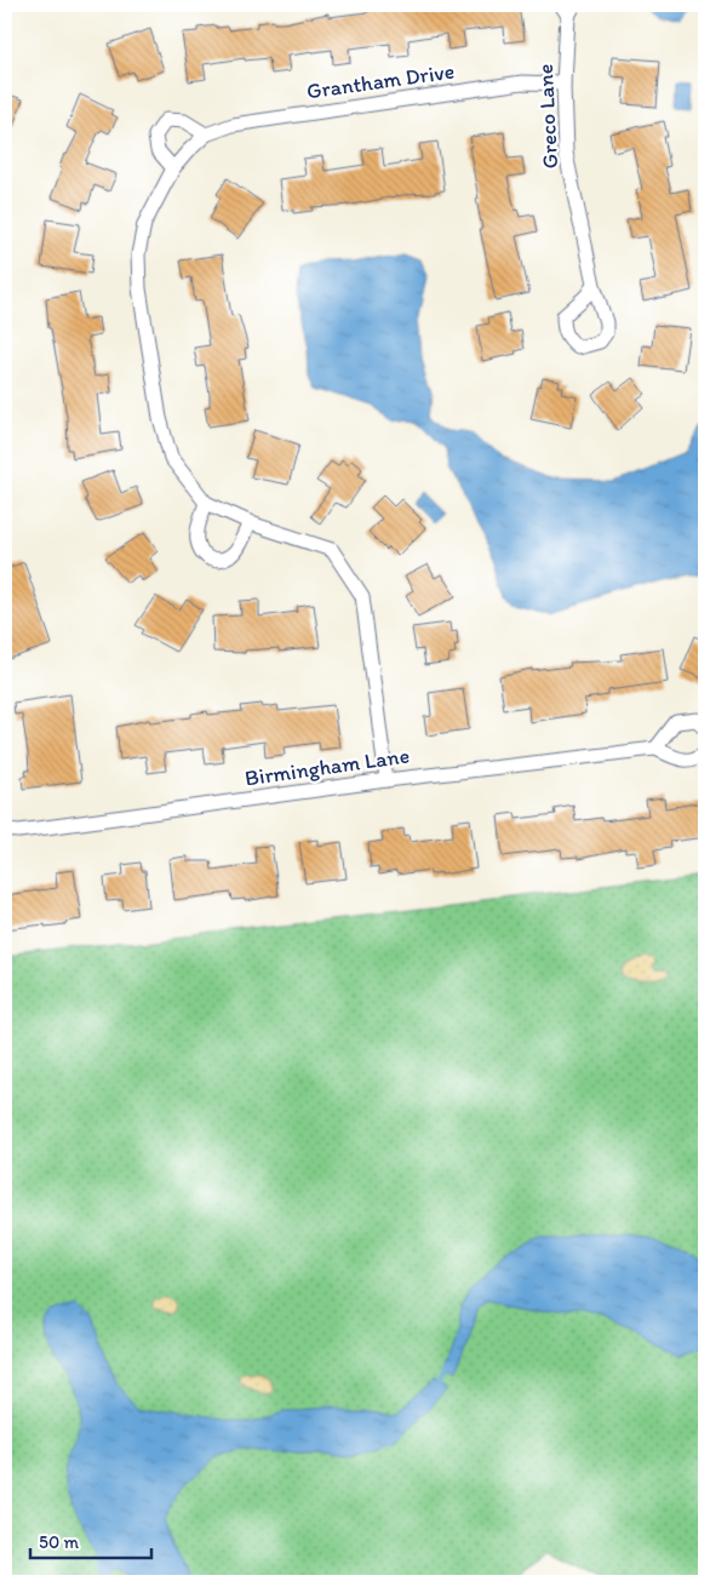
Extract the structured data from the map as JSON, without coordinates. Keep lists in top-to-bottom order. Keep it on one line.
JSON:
{"streets":{"street":["Grantham Drive","Greco Lane","Birmingham Lane"]},"crossings":[["Grantham Drive","Greco Lane"],["Grantham Drive","Birmingham Lane"]],"scale_bar":"50 m"}
